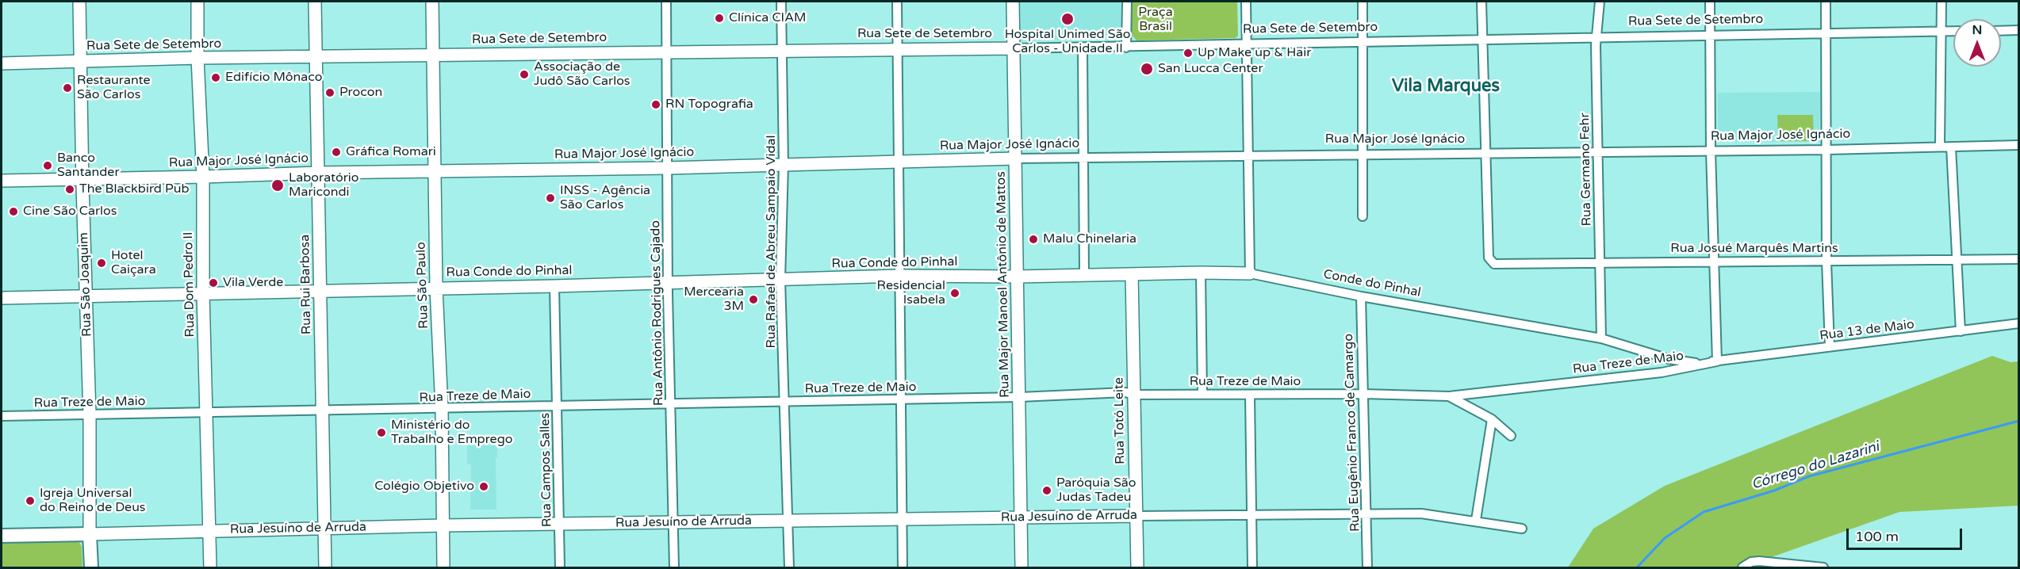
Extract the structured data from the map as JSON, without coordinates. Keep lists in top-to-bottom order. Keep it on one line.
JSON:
{"streets":{"main road":["Rua São Joaquim","Rua Jesuíno de Arruda"],"street":["Rua Sete de Setembro","Rua Major José Ignácio","Rua Germano Fehr","Rua Rafael de Abreu Sampaio Vidal","Rua Josué Marquês Martins","Rua Conde do Pinhal","Conde do Pinhal","Rua Dom Pedro II","Rua Rui Barbosa","Rua Major Manoel Antônio de Mattos","Rua São Paulo","Rua Antônio Rodrigues Cajado","Rua 13 de Maio","Rua Treze de Maio","Rua Totó Leite","Rua Eugênio Franco de Camargo","Rua Campos Salles"]},"crossings":[["Rua Sete de Setembro","Rua Germano Fehr"],["Rua Sete de Setembro","Rua Rafael de Abreu Sampaio Vidal"],["Rua Sete de Setembro","Rua São Joaquim"],["Rua Sete de Setembro","Rua Dom Pedro II"],["Rua Sete de Setembro","Rua Rui Barbosa"],["Rua Sete de Setembro","Rua Major Manoel Antônio de Mattos"],["Rua Sete de Setembro","Rua São Paulo"],["Rua Sete de Setembro","Rua Antônio Rodrigues Cajado"],["Rua Major José Ignácio","Rua Germano Fehr"],["Rua Major José Ignácio","Rua Rafael de Abreu Sampaio Vidal"],["Rua Major José Ignácio","Rua Josué Marquês Martins"],["Rua Major José Ignácio","Rua São Joaquim"],["Rua Major José Ignácio","Rua Dom Pedro II"],["Rua Major José Ignácio","Rua Rui Barbosa"],["Rua Major José Ignácio","Rua Major Manoel Antônio de Mattos"],["Rua Major José Ignácio","Rua São Paulo"],["Rua Major José Ignácio","Rua Antônio Rodrigues Cajado"],["Rua Germano Fehr","Rua Josué Marquês Martins"],["Rua Germano Fehr","Conde do Pinhal"],["Rua Rafael de Abreu Sampaio Vidal","Rua Conde do Pinhal"],["Rua Rafael de Abreu Sampaio Vidal","Rua Treze de Maio"],["Rua Rafael de Abreu Sampaio Vidal","Rua Jesuíno de Arruda"],["Rua Conde do Pinhal","Conde do Pinhal"],["Rua Conde do Pinhal","Rua São Joaquim"],["Rua Conde do Pinhal","Rua Dom Pedro II"],["Rua Conde do Pinhal","Rua Rui Barbosa"],["Rua Conde do Pinhal","Rua Major Manoel Antônio de Mattos"],["Rua Conde do Pinhal","Rua São Paulo"],["Rua Conde do Pinhal","Rua Antônio Rodrigues Cajado"],["Rua Conde do Pinhal","Rua Campos Salles"],["Conde do Pinhal","Rua Major Manoel Antônio de Mattos"],["Conde do Pinhal","Rua 13 de Maio"],["Conde do Pinhal","Rua Treze de Maio"],["Conde do Pinhal","Rua Totó Leite"],["Conde do Pinhal","Rua Eugênio Franco de Camargo"],["Rua São Joaquim","Rua Treze de Maio"],["Rua São Joaquim","Rua Jesuíno de Arruda"],["Rua Dom Pedro II","Rua Treze de Maio"],["Rua Dom Pedro II","Rua Jesuíno de Arruda"],["Rua Rui Barbosa","Rua Treze de Maio"],["Rua Rui Barbosa","Rua Jesuíno de Arruda"],["Rua Major Manoel Antônio de Mattos","Rua Treze de Maio"],["Rua Major Manoel Antônio de Mattos","Rua Jesuíno de Arruda"],["Rua São Paulo","Rua Treze de Maio"],["Rua São Paulo","Rua Jesuíno de Arruda"],["Rua Antônio Rodrigues Cajado","Rua Treze de Maio"],["Rua Antônio Rodrigues Cajado","Rua Jesuíno de Arruda"],["Rua 13 de Maio","Rua Treze de Maio"],["Rua Treze de Maio","Rua Totó Leite"],["Rua Treze de Maio","Rua Eugênio Franco de Camargo"],["Rua Treze de Maio","Rua Campos Salles"],["Rua Totó Leite","Rua Jesuíno de Arruda"],["Rua Eugênio Franco de Camargo","Rua Jesuíno de Arruda"],["Rua Campos Salles","Rua Jesuíno de Arruda"]],"districts":["Vila Marques"],"water":["Córrego do Lazarini"],"parks":["Praça Brasil"],"places":["Clínica CIAM","Hospital Unimed São Carlos - Unidade II","Up Make up & Hair","San Lucca Center","Associação de Judô São Carlos","Edifício Mônaco","Restaurante São Carlos","Procon","RN Topografia","Gráfica Romari","Banco Santander","Laboratório Maricondi","The Blackbird Pub","INSS - Agência São Carlos","Cine São Carlos","Malu Chinelaria","Hotel Caiçara","Vila Verde","Residencial Isabela","Mercearia 3M","Ministério do Trabalho e Emprego","Colégio Objetivo","Paróquia São Judas Tadeu","Igreja Universal do Reino de Deus"],"scale_bar":"100 m","north":"top"}
